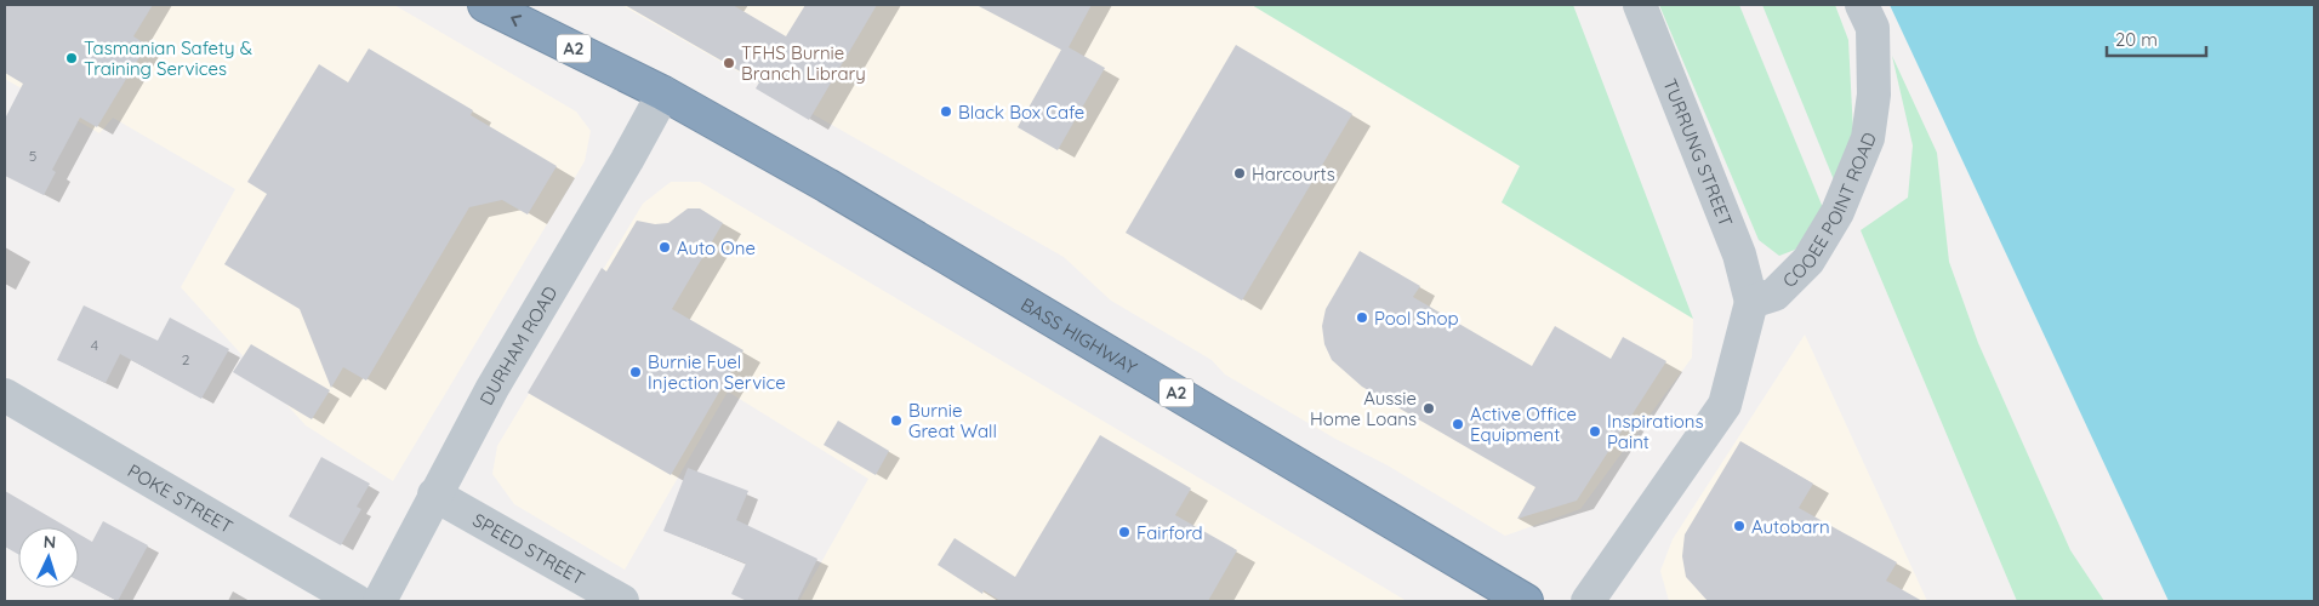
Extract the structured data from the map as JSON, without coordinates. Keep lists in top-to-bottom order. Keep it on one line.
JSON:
{"streets":{"highway":["A2","BASS HIGHWAY"],"street":["TURRUNG STREET","COOEE POINT ROAD","DURHAM ROAD","POKE STREET","SPEED STREET"]},"crossings":[["TURRUNG STREET","COOEE POINT ROAD"],["BASS HIGHWAY","DURHAM ROAD"],["DURHAM ROAD","SPEED STREET"]],"places":["Tasmanian Safety & Training Services","TFHS Burnie Branch Library","Black Box Cafe","Harcourts","Auto One","Pool Shop","Burnie Fuel Injection Service","Aussie Home Loans","Burnie Great Wall","Active Office Equipment","Inspirations Paint","Autobarn","Fairford"],"house_numbers":["5","4","2"],"scale_bar":"20 m","north":"top"}
